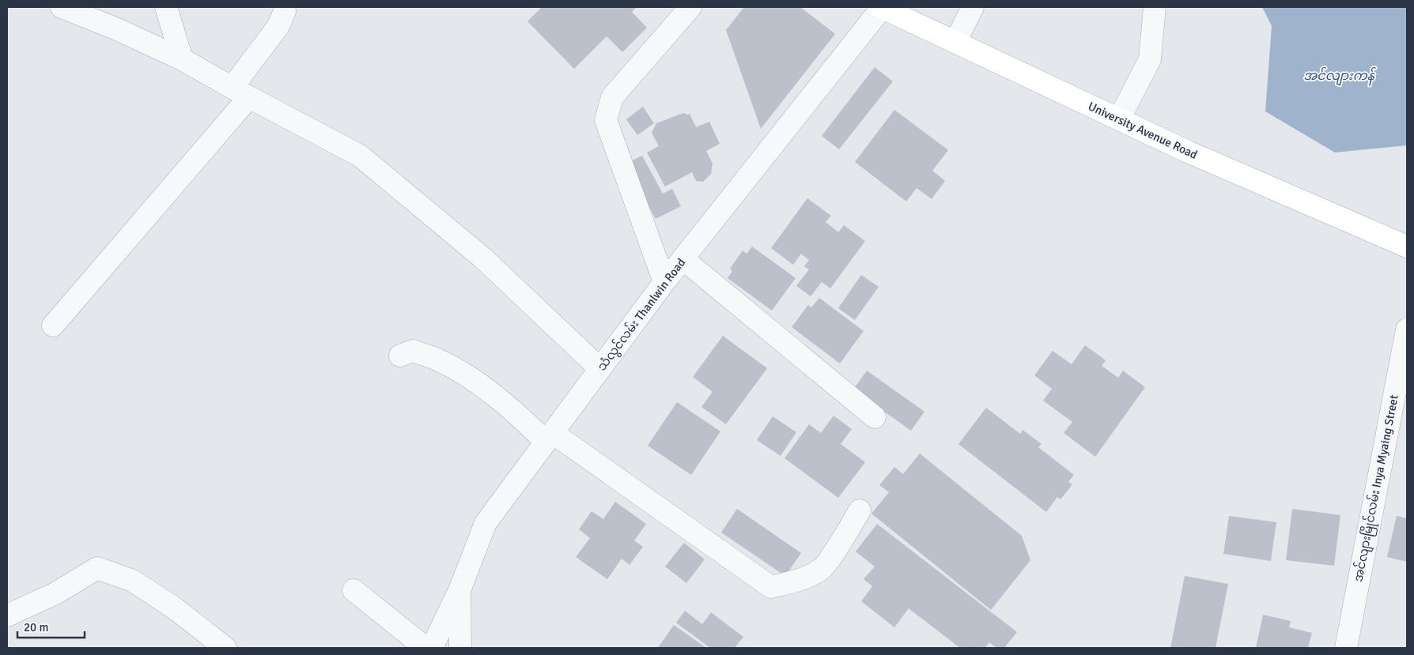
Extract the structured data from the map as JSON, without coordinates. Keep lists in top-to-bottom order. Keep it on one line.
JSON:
{"streets":{"main road":["University Avenue Road"],"street":["သံလွင်လမ်း Thanlwin Road","အင်လျားမြိုင်လမ်း Inya Myaing Street"]},"crossings":[["University Avenue Road","သံလွင်လမ်း Thanlwin Road"]],"water":["အင်လျားကန်"],"scale_bar":"20 m"}
